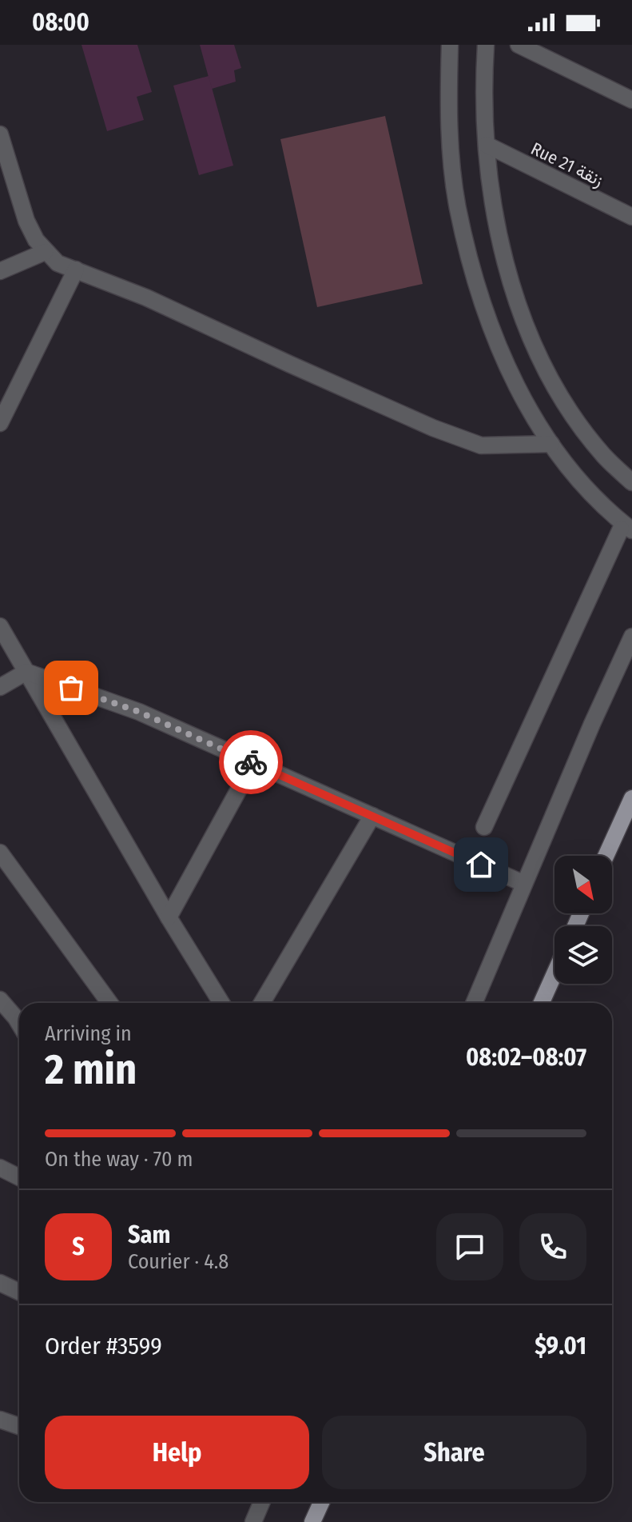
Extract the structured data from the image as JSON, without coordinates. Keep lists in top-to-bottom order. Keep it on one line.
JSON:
{"streets":{"street":["Rue 21 زنقة"]},"north":"bottom right","page":{"status":"08:00","heading":["2 min","Arriving in","08:02–08:07"],"panel":["Sam","Courier · 4.8","Order #3599","$9.01"],"bar":"On the way · 70 m","round":"S","buttons":["Help","Share"]}}
